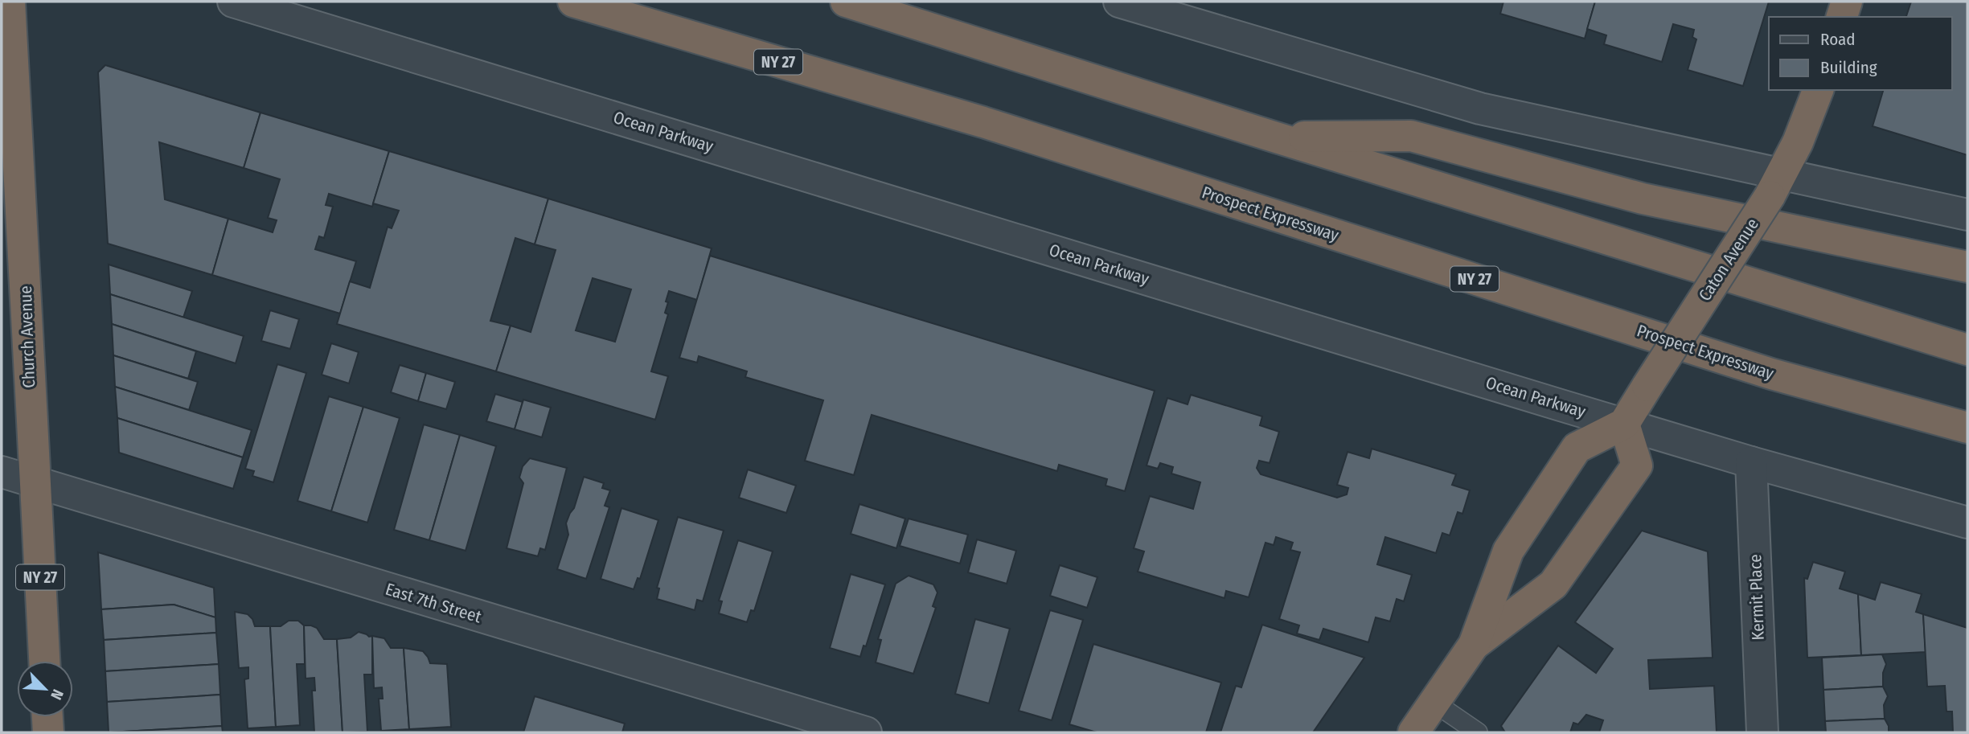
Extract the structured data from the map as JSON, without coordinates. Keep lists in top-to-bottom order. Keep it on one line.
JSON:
{"streets":{"highway":["NY 27","Prospect Expressway","Caton Avenue","Church Avenue"],"street":["Ocean Parkway","Kermit Place","East 7th Street"]},"crossings":[["Ocean Parkway","Caton Avenue"],["Ocean Parkway","Kermit Place"],["Church Avenue","East 7th Street"]],"legend":["Road","Building"],"north":"bottom right"}
